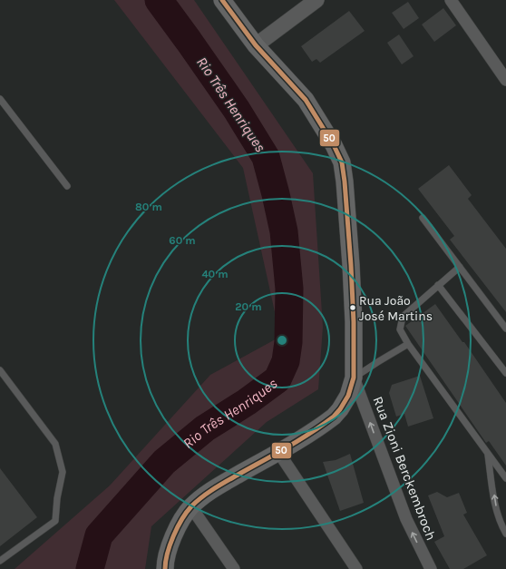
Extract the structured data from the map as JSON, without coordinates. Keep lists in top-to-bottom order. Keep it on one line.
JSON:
{"streets":{"street":["Rua Zioni Berckembroch"]},"water":["Rio Três Henriques"],"places":["Rua João José Martins"],"lines":["transit line 50"],"rings":["80 m","60 m","40 m","20 m"]}
